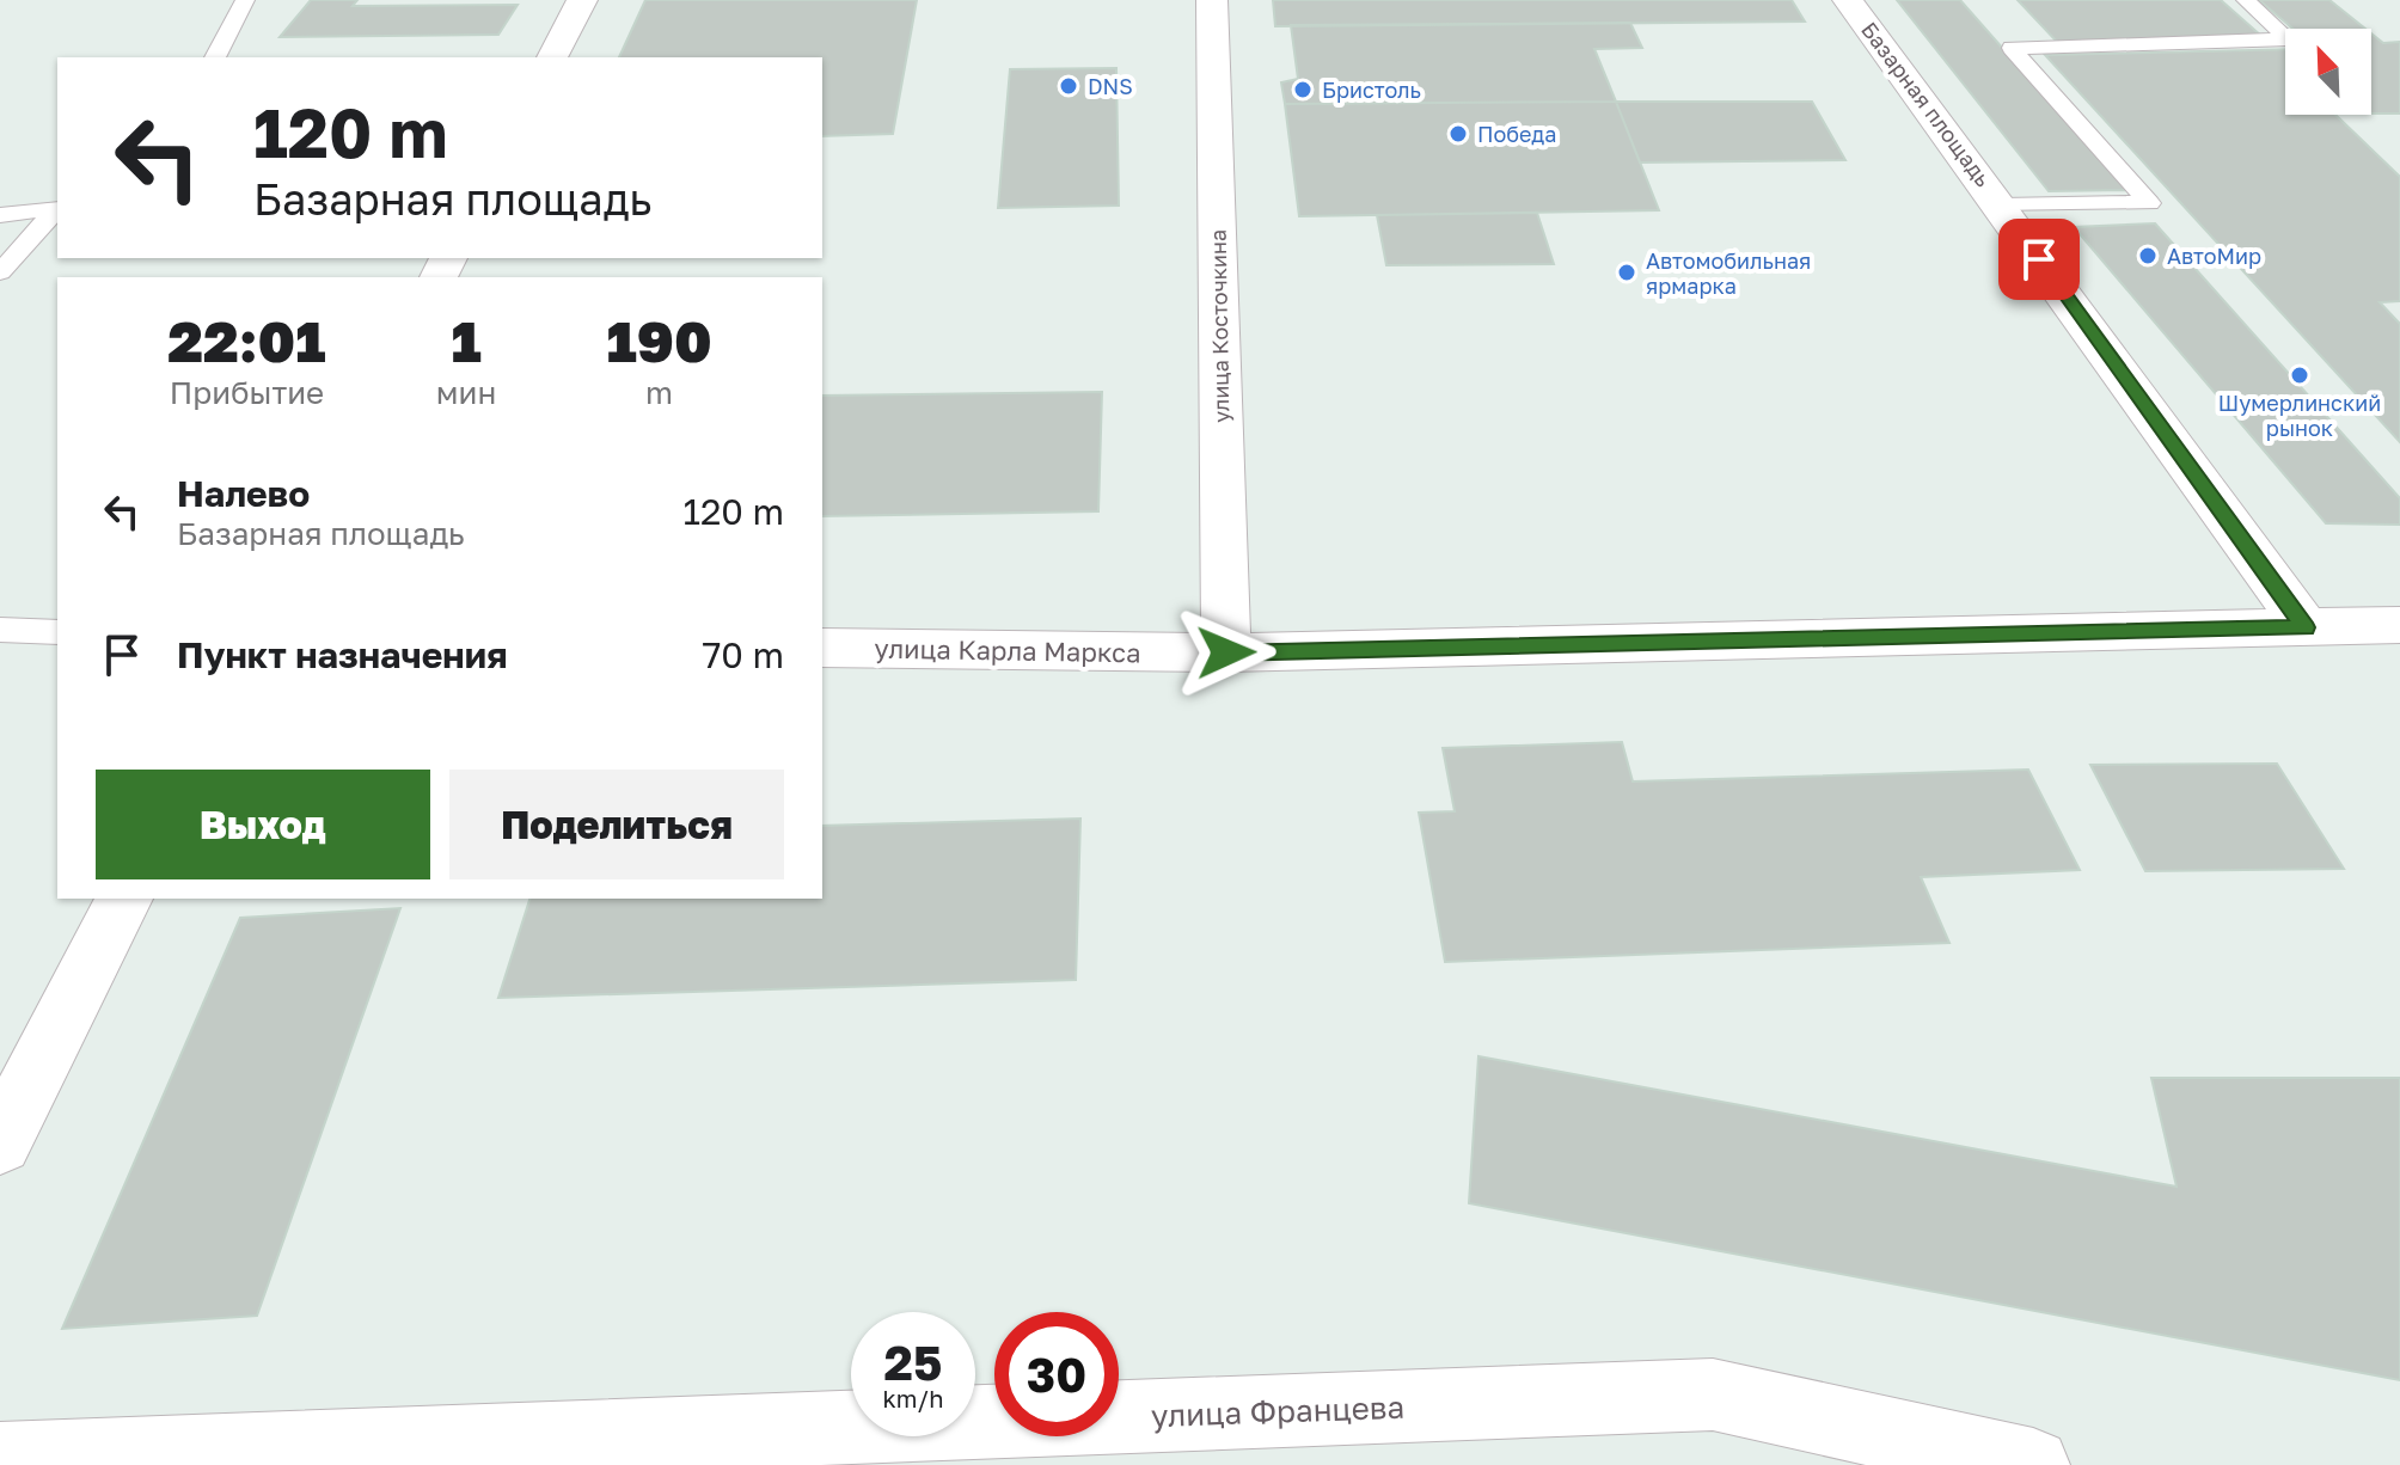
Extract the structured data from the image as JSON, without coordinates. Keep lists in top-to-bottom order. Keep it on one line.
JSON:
{"streets":{"street":["Базарная площадь","улица Косточкина","улица Карла Маркса","улица Францева"]},"crossings":[["Базарная площадь","улица Карла Маркса"],["улица Косточкина","улица Карла Маркса"]],"places":["DNS","Бристоль","Победа","АвтоМир","Автомобильная ярмарка","Шумерлинский рынок"],"north":"top left","page":{"turn":["120 m","Базарная площадь"],"eta":["22:01","Прибытие","1","мин","190","m"],"list":[{"name":"Налево","note":"Базарная площадь","value":"120 m"},{"name":"Пункт назначения","value":"70 m"}],"buttons":["Выход","Поделиться"],"speed":"25 km/h","limit":"30"}}
